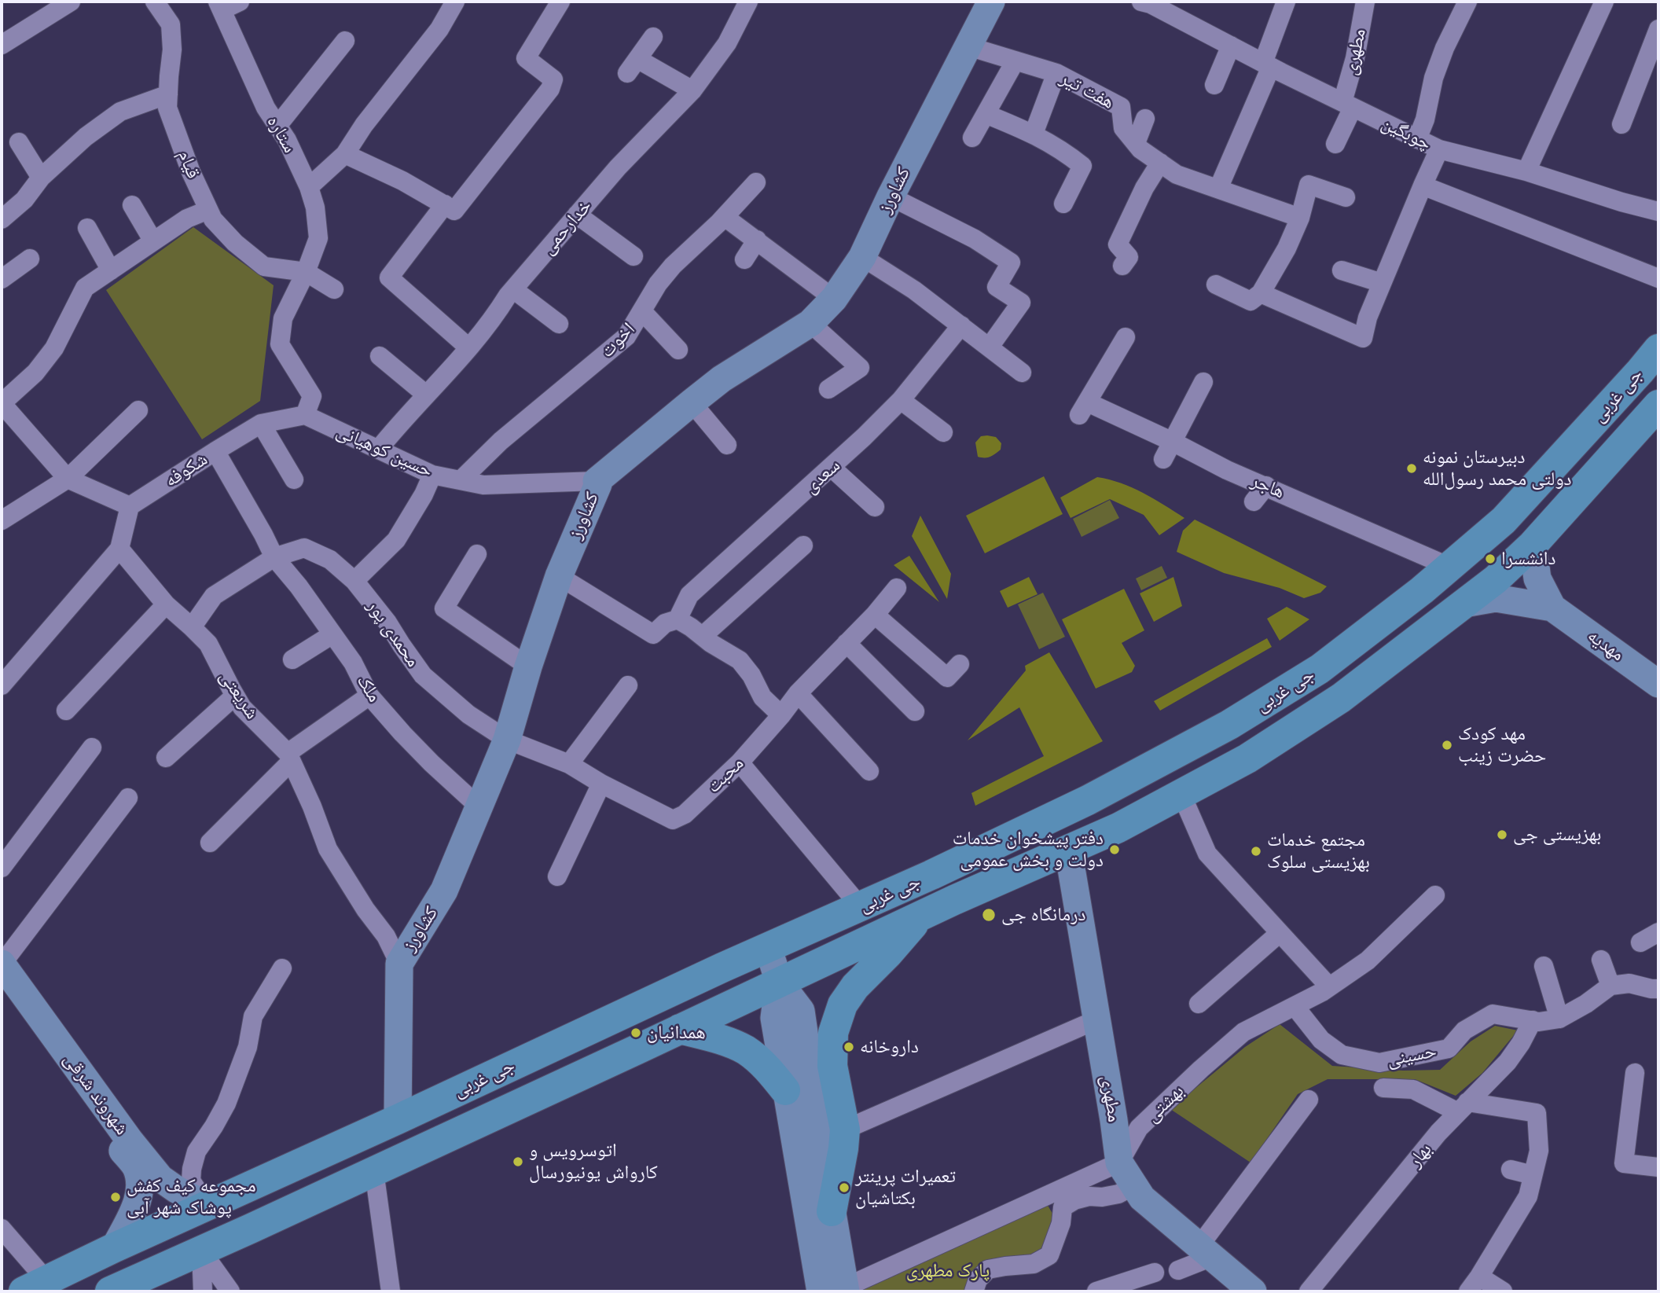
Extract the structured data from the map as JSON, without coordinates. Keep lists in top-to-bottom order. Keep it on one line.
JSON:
{"streets":{"main road":["جی غربی"],"street":["مطهری","هفت تیر","چوبگین","ستاره","قیام","کشاورز","خدارحمی","اخوت","حسین کوهیانی","شکوفه","سعدی","هاجر","محمدی پور","مهدیه","ملک","شریعتی","محبت","حسینی","شهروند شرقی","بهشتی","بهار"]},"crossings":[["مطهری","چوبگین"],["مطهری","جی غربی"],["مطهری","بهشتی"],["هفت تیر","کشاورز"],["ستاره","قیام"],["کشاورز","جی غربی"],["کشاورز","حسین کوهیانی"],["کشاورز","محمدی پور"],["کشاورز","ملک"],["کشاورز","شریعتی"],["کشاورز","محبت"],["خدارحمی","حسین کوهیانی"],["اخوت","حسین کوهیانی"],["جی غربی","هاجر"],["جی غربی","شهروند شرقی"],["حسین کوهیانی","شکوفه"],["محمدی پور","ملک"],["محمدی پور","محبت"],["حسینی","بهشتی"],["حسینی","بهار"]],"parks":["پارک مطهری"],"places":["دبیرستان نمونه دولتی محمد رسول‌الله","دانشسرا","مهد کودک حضرت زینب","بهزیستی جی","دفتر پیشخوان خدمات دولت و بخش عمومی","مجتمع خدمات بهزیستی سلوک","درمانگاه جی","همدانیان","داروخانه","اتوسرویس و کارواش یونیورسال","تعمیرات پرینتر بکتاشیان","مجموعه کیف کفش پوشاک شهر آبی"]}
